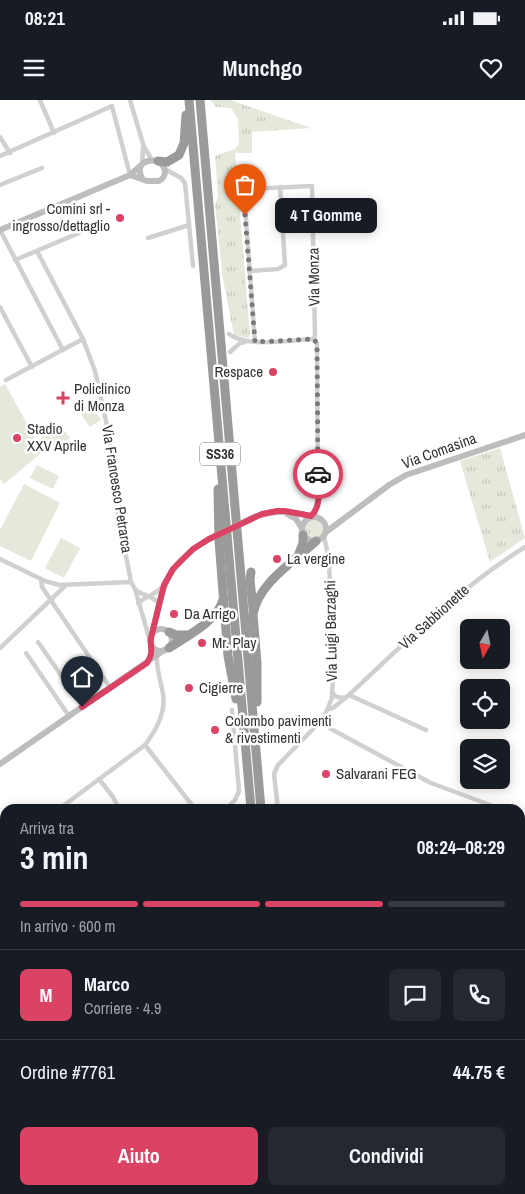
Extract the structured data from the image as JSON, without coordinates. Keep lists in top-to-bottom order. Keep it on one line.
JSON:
{"streets":{"highway":["SS36"],"main road":["Via Comasina"],"street":["Via Monza","Via Francesco Petrarca","Via Sabbionette","Via Luigi Barzaghi"]},"crossings":[["Via Monza","Via Comasina"],["Via Monza","Via Luigi Barzaghi"],["Via Comasina","Via Luigi Barzaghi"],["Via Sabbionette","Via Luigi Barzaghi"]],"places":{"other":["4 T Gomme","Comini srl - ingrosso/dettaglio","Respace","Stadio XXV Aprile","La vergine","Da Arrigo","Mr. Play","Cigierre","Colombo pavimenti & rivestimenti","Salvarani FEG"],"health":["Policlinico di Monza"]},"north":"bottom","page":{"status":"08:21","header":"Munchgo","bubble":"4 T Gomme","heading":["3 min","Arriva tra","08:24–08:29"],"panel":["Marco","Corriere · 4.9","Ordine #7761","44.75 €"],"bar":"In arrivo · 600 m","round":"M","buttons":["Aiuto","Condividi"]}}
